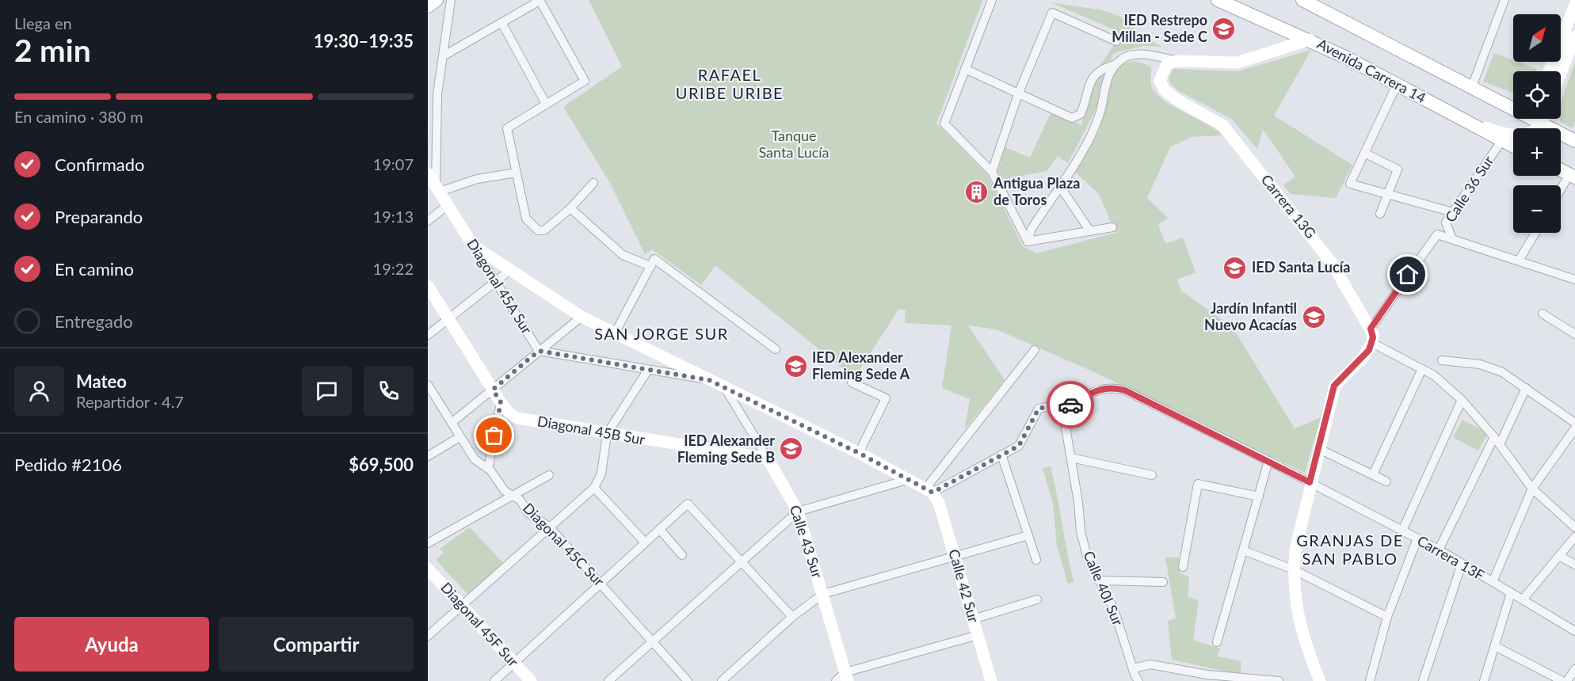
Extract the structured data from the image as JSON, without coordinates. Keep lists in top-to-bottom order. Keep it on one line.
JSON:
{"streets":{"main road":["Avenida Carrera 14"],"street":["Calle 36 Sur","Carrera 13G","Diagonal 45A Sur","Diagonal 45B Sur","Calle 43 Sur","Diagonal 45C Sur","Carrera 13F","Calle 42 Sur","Calle 40I Sur","Diagonal 45F Sur"]},"crossings":[["Avenida Carrera 14","Calle 36 Sur"],["Calle 36 Sur","Carrera 13G"],["Diagonal 45B Sur","Calle 43 Sur"],["Carrera 13F","Calle 42 Sur"],["Carrera 13F","Calle 40I Sur"]],"districts":["RAFAEL URIBE URIBE","SAN JORGE SUR","GRANJAS DE SAN PABLO"],"parks":["Tanque Santa Lucía"],"places":{"school or university":["IED Restrepo Millan - Sede C","IED Santa Lucía","Jardín Infantil Nuevo Acacías","IED Alexander Fleming Sede A","IED Alexander Fleming Sede B"],"building":["Antigua Plaza de Toros"]},"north":"top right","page":{"heading":["2 min","Llega en","19:30–19:35"],"panel":["Mateo","Repartidor · 4.7","Pedido #2106","$69,500"],"map_buttons":["+","−"],"bar":"En camino · 380 m","list":[["Confirmado","19:07"],["Preparando","19:13"],["En camino","19:22"],"Entregado"],"buttons":["Ayuda","Compartir"]}}
